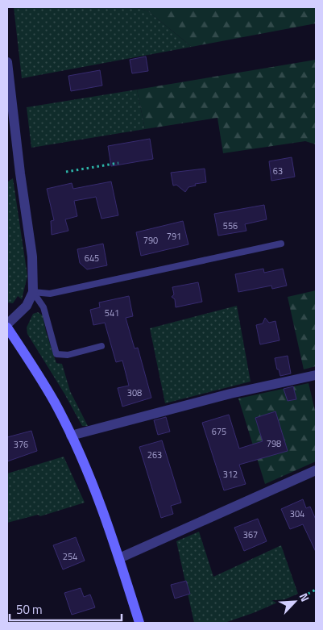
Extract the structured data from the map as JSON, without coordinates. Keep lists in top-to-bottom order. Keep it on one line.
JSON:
{"house_numbers":["63","556","791","790","645","541","308","675","798","376","263","312","304","367","254"],"scale_bar":"50 m","north":"top right"}
